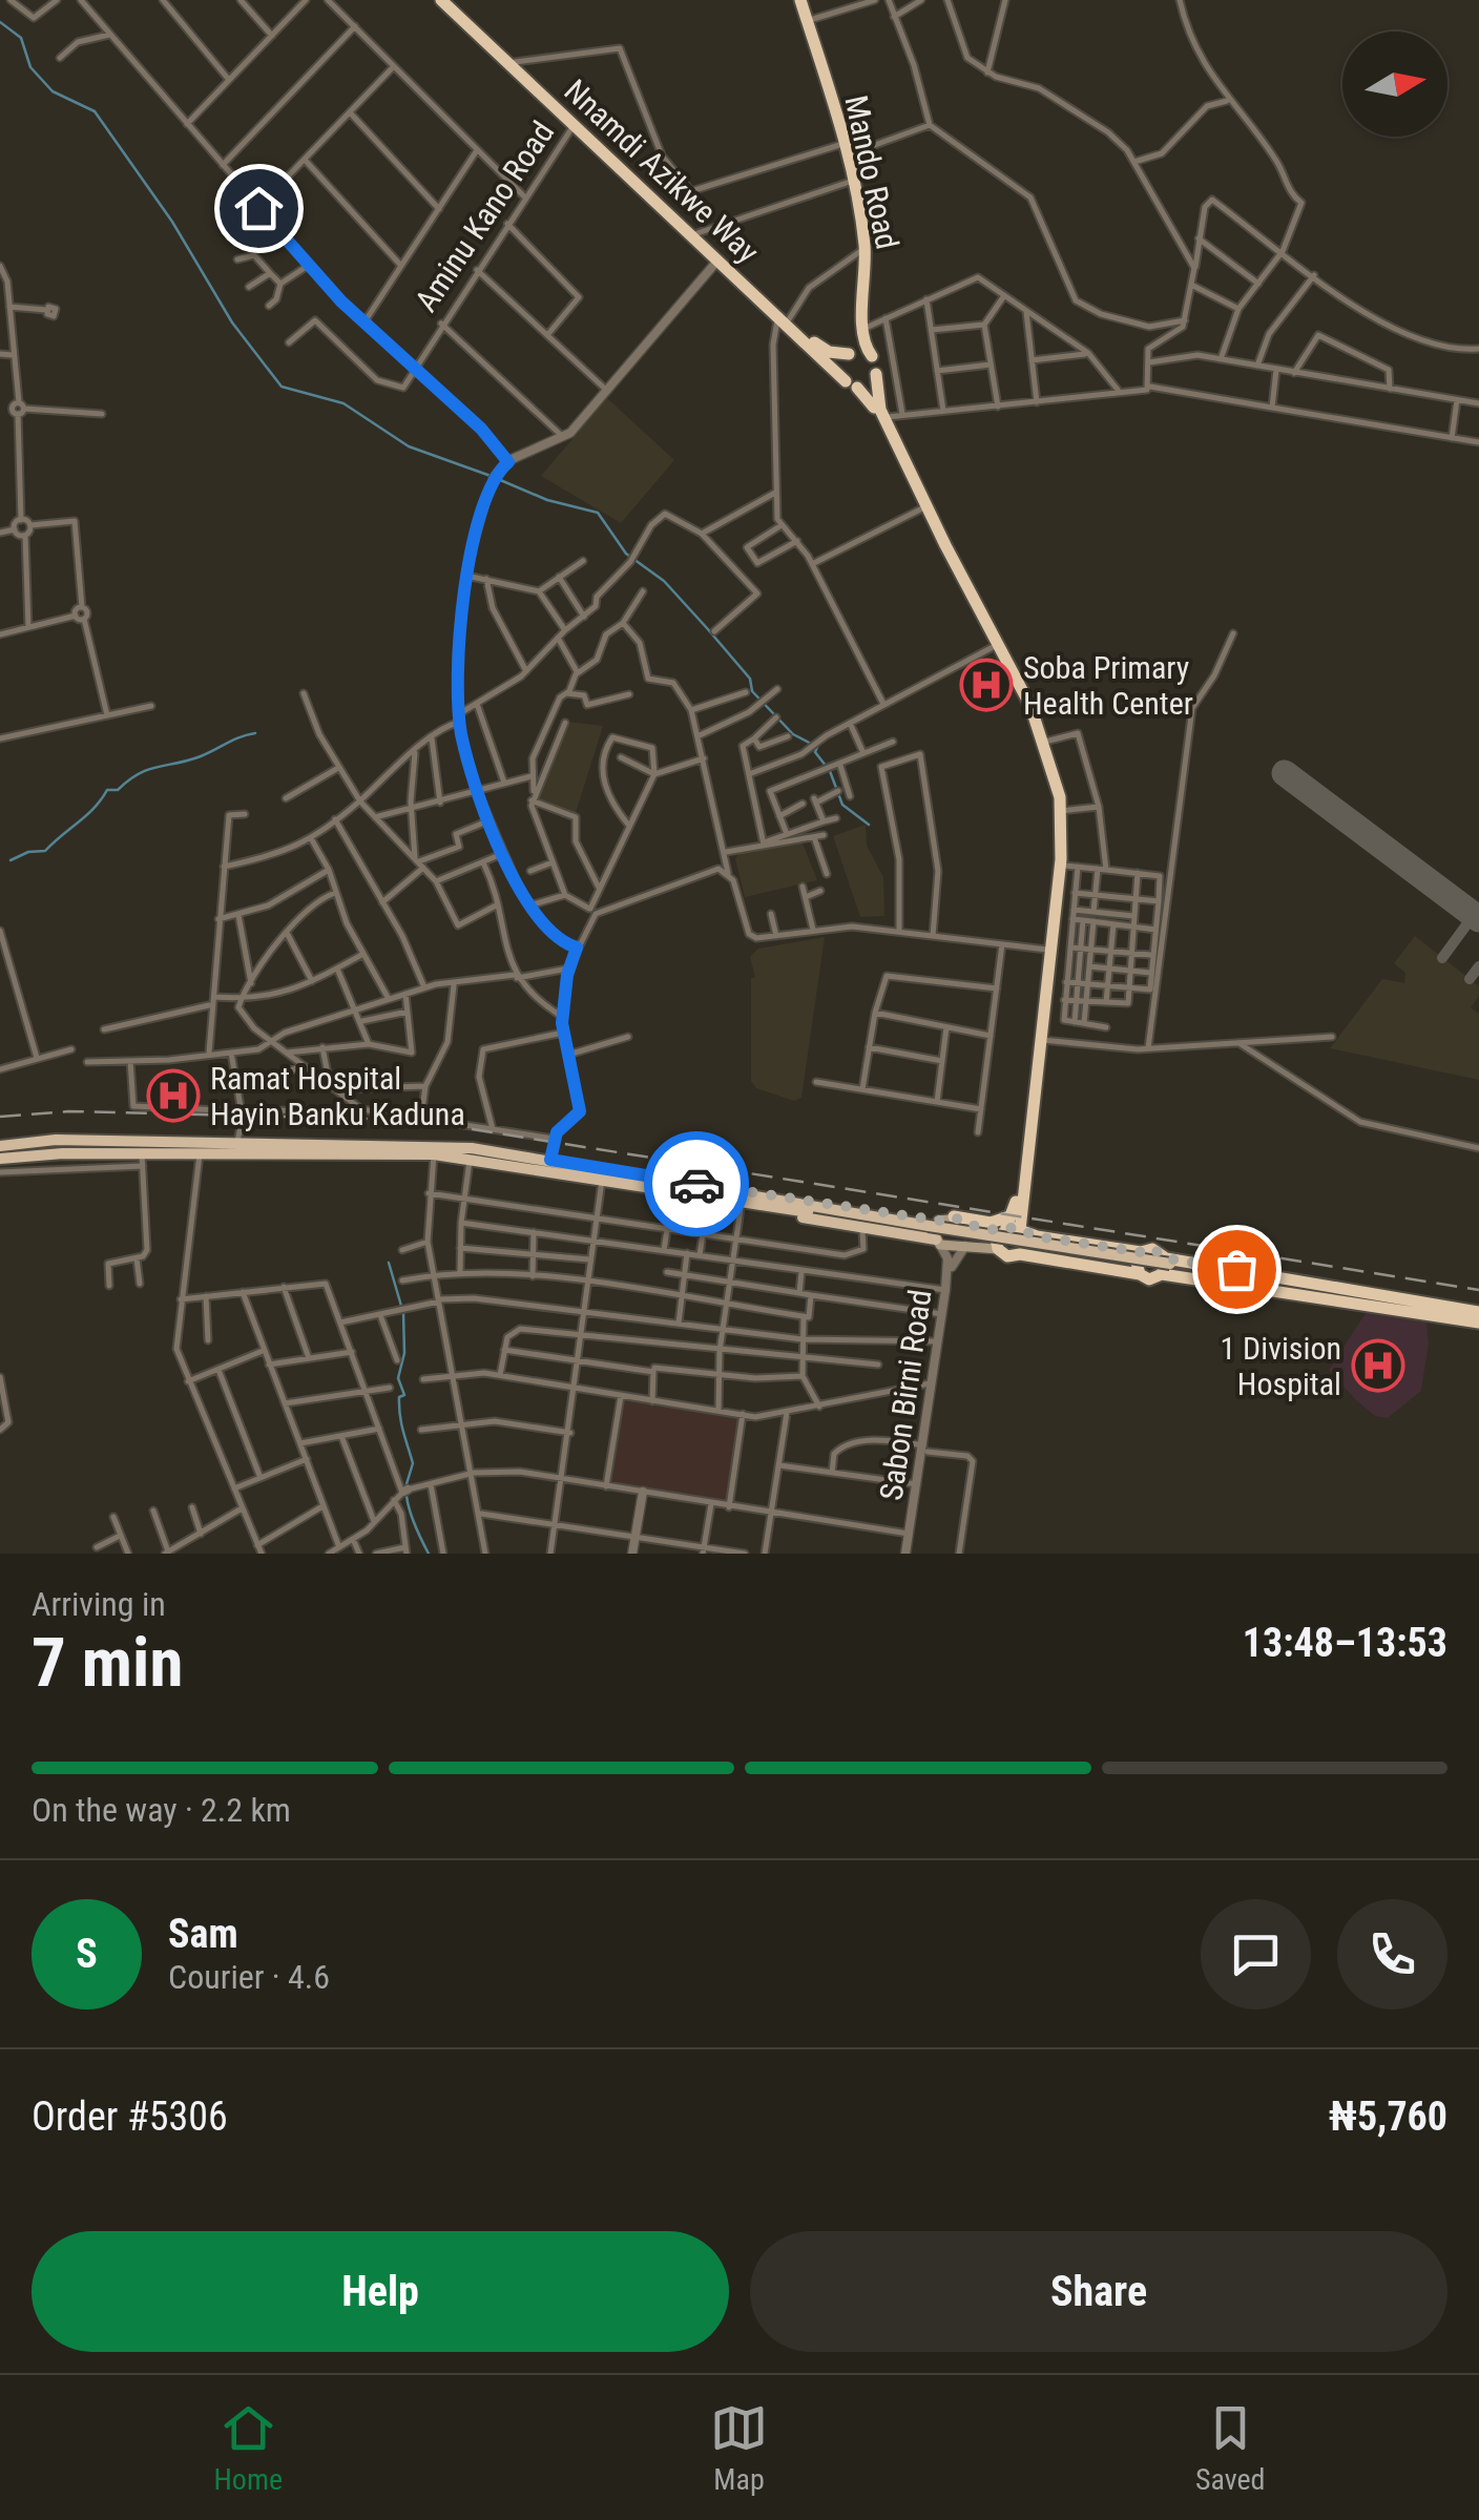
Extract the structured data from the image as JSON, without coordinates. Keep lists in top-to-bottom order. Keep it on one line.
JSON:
{"streets":{"highway":["Nnamdi Azikwe Way","Mando Road"],"street":["Aminu Kano Road","Sabon Birni Road"]},"crossings":[["Nnamdi Azikwe Way","Mando Road"],["Nnamdi Azikwe Way","Aminu Kano Road"]],"places":{"hospital":["Soba Primary Health Center","Ramat Hospital Hayin Banku Kaduna","1 Division Hospital"]},"north":"right","page":{"heading":["7 min","Arriving in","13:48–13:53"],"panel":["Sam","Courier · 4.6","Order #5306","₦5,760"],"bar":"On the way · 2.2 km","round":"S","buttons":["Help","Share"],"tabs":["Home","Map","Saved"]}}
